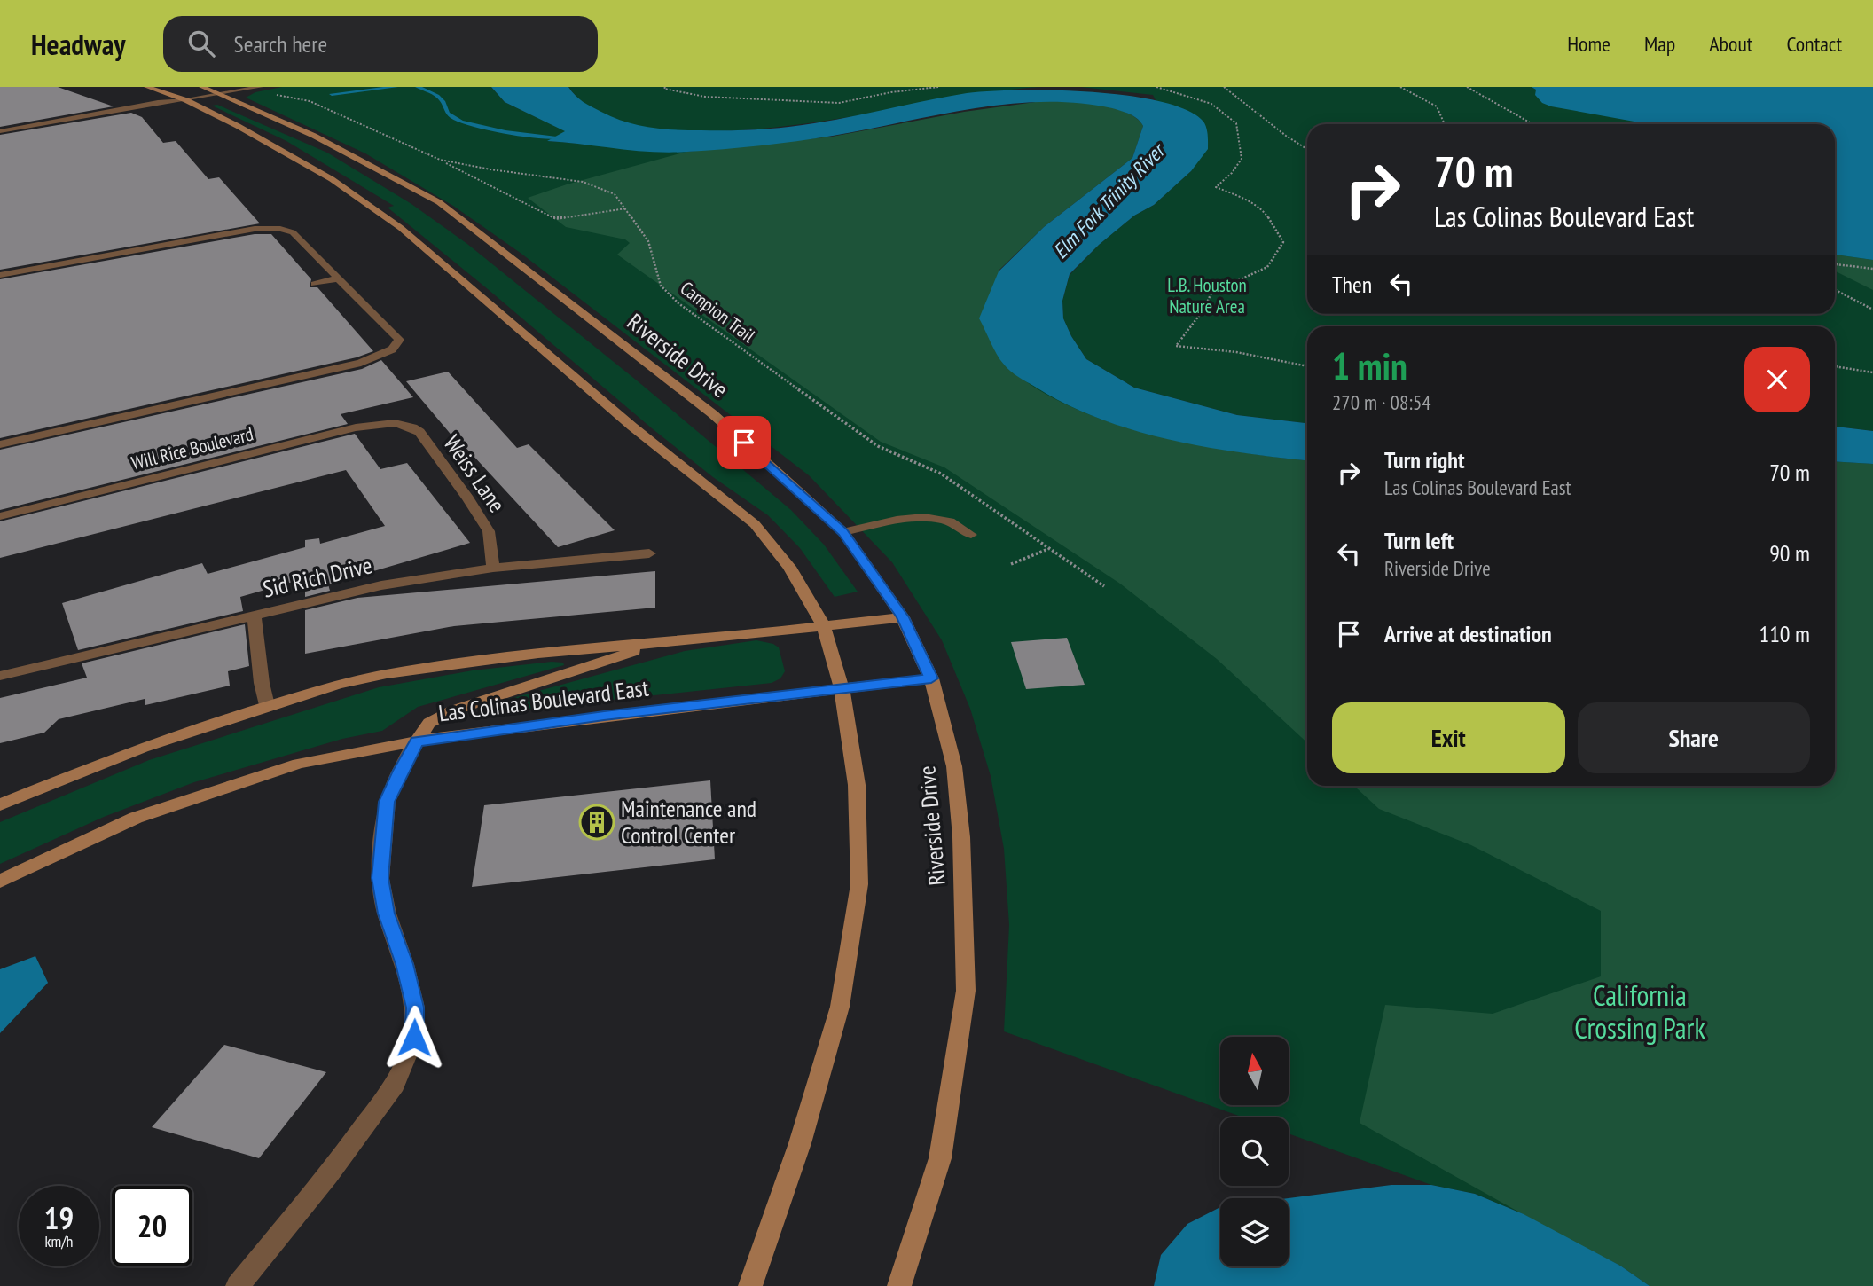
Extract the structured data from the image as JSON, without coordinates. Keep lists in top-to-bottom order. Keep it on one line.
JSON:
{"streets":{"main road":["Riverside Drive","Las Colinas Boulevard East"],"street":["Will Rice Boulevard","Weiss Lane","Sid Rich Drive"],"path":["Campion Trail"]},"crossings":[["Riverside Drive","Las Colinas Boulevard East"],["Will Rice Boulevard","Weiss Lane"],["Weiss Lane","Sid Rich Drive"]],"water":["Elm Fork Trinity River"],"parks":["L.B. Houston Nature Area","California Crossing Park"],"places":{"building":["Maintenance and Control Center"]},"north":"top","page":{"header":"Headway","search":"Search here","nav":["Home","Map","About","Contact"],"turn":["70 m","Las Colinas Boulevard East"],"then":"Then","heading":["1 min","270 m · 08:54"],"list":[{"name":"Turn right","note":"Las Colinas Boulevard East","value":"70 m"},{"name":"Turn left","note":"Riverside Drive","value":"90 m"},{"name":"Arrive at destination","value":"110 m"}],"buttons":["Exit","Share"],"speed":"19 km/h","limit":"20"}}
